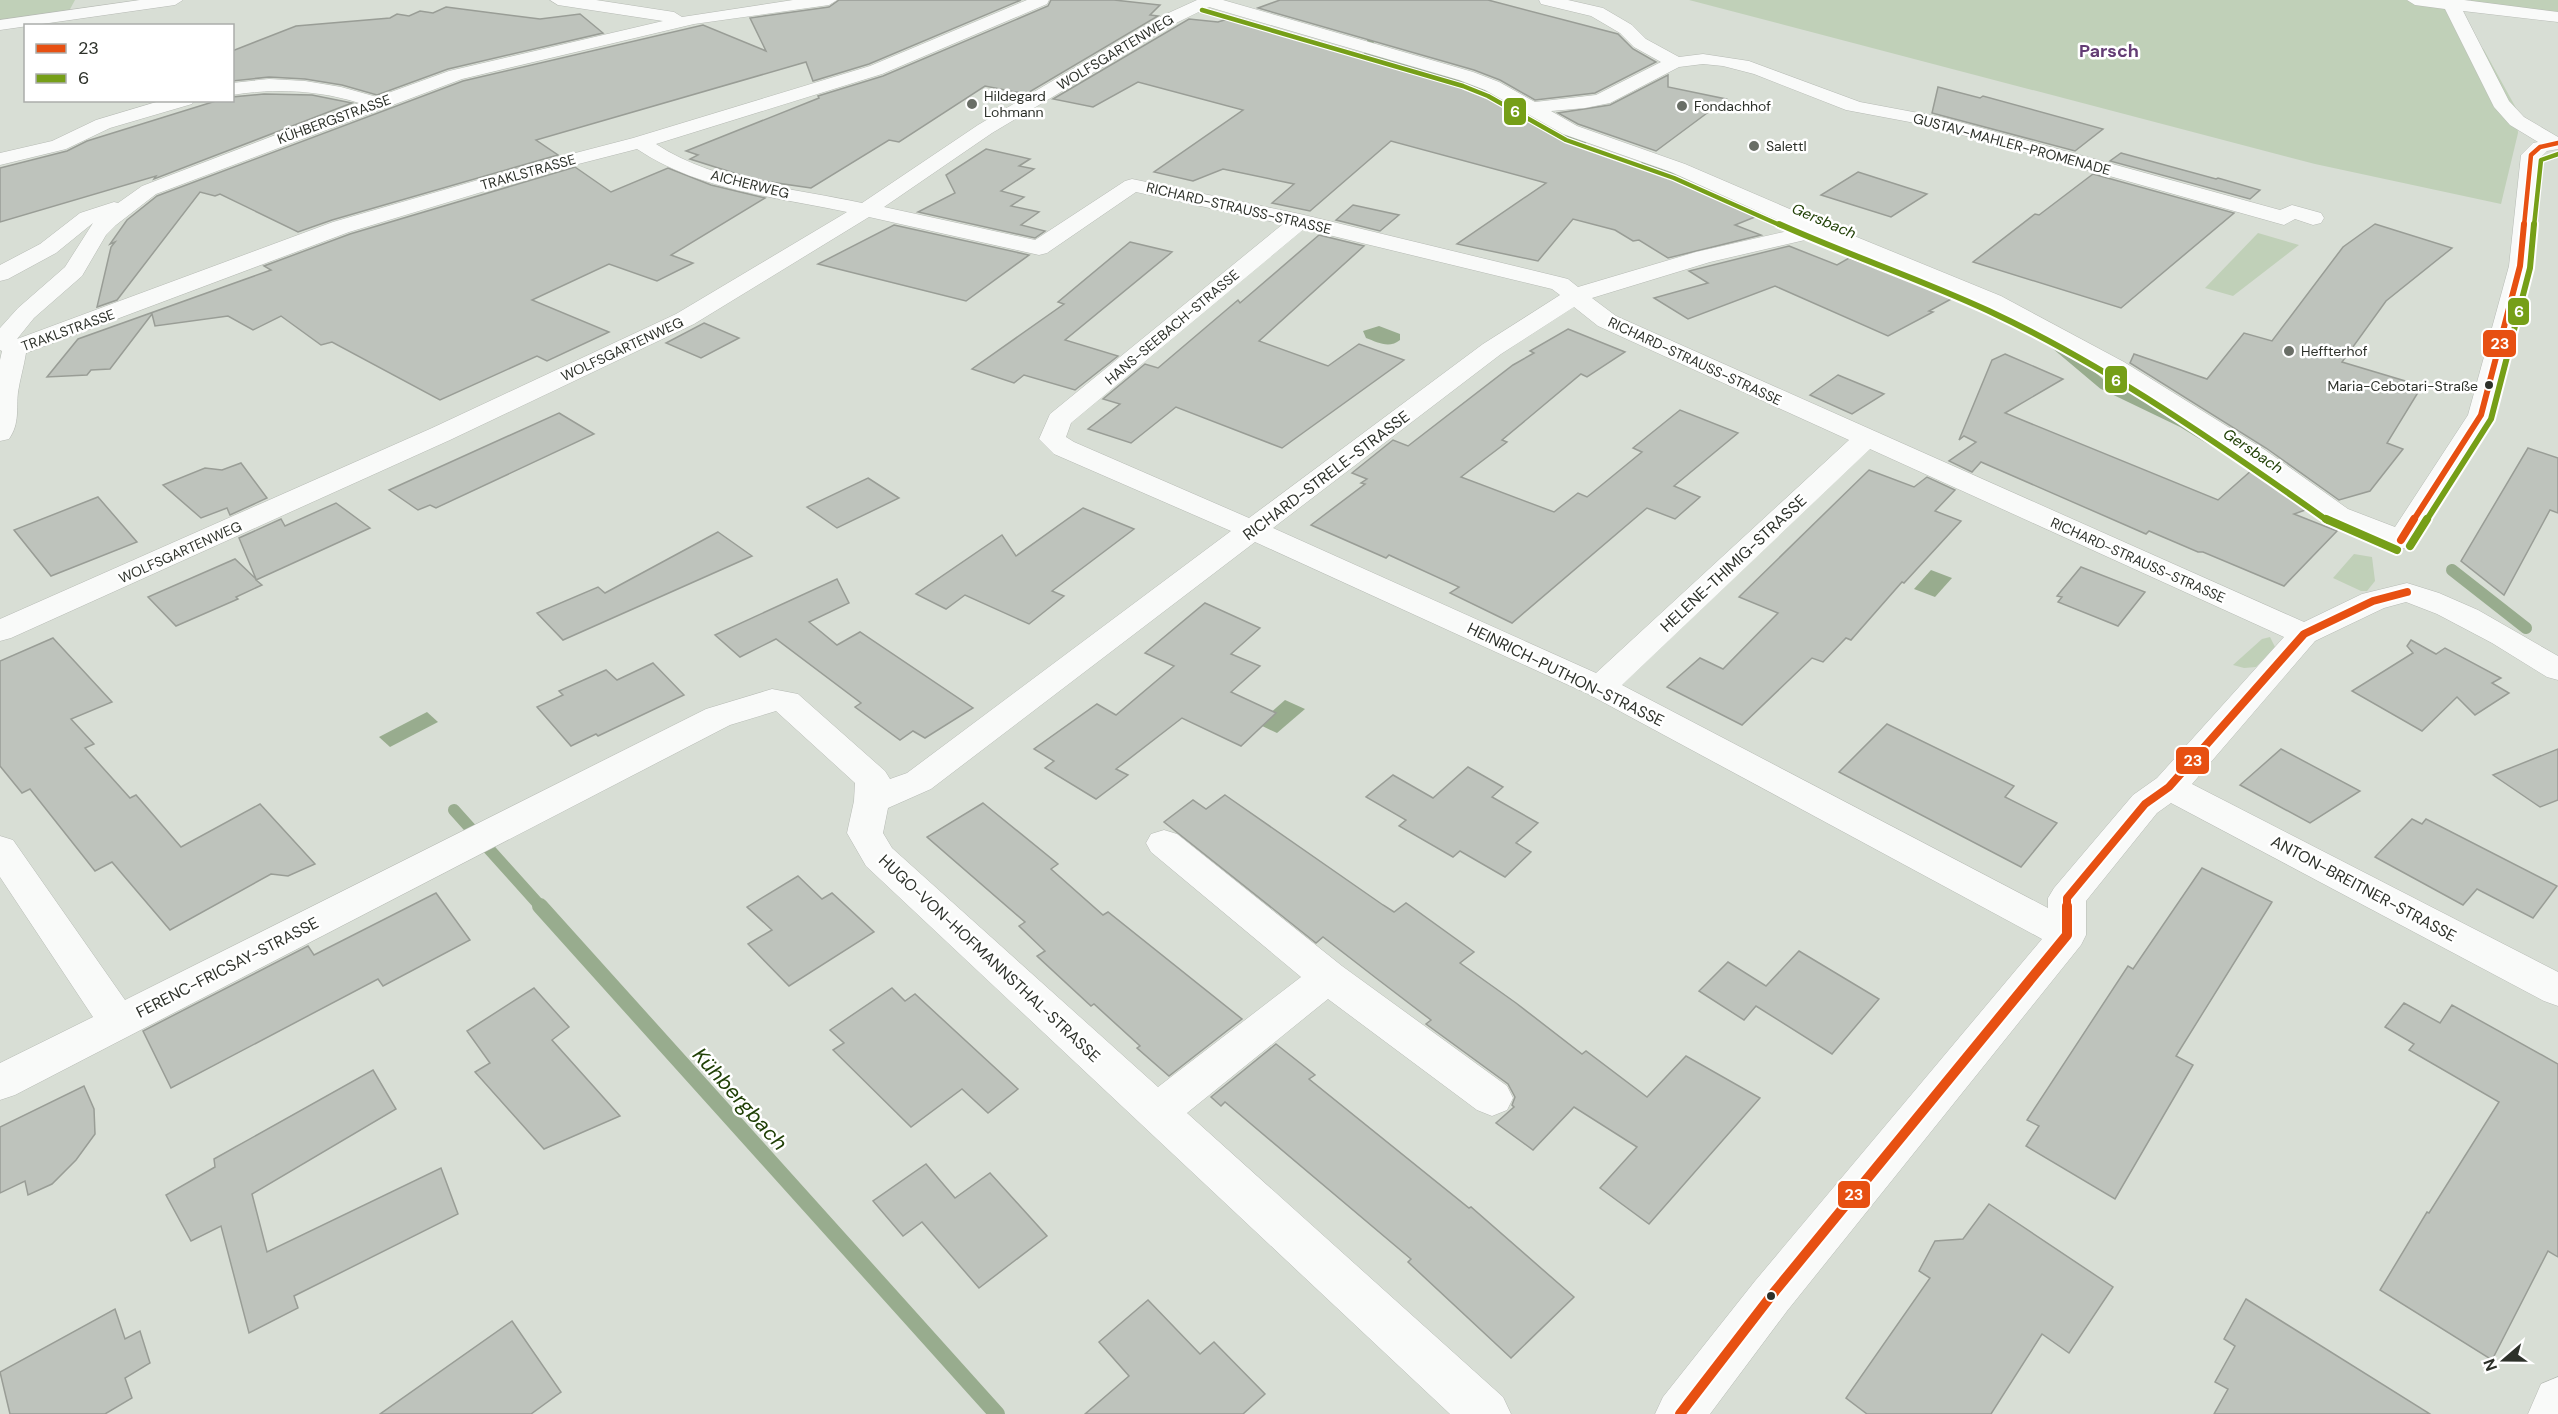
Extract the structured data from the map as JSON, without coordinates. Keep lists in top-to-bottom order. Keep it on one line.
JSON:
{"streets":{"street":["WOLFSGARTENWEG","KÜHBERGSTRASSE","GUSTAV-MAHLER-PROMENADE","TRAKLSTRASSE","AICHERWEG","RICHARD-STRAUSS-STRASSE","HANS-SEEBACH-STRASSE","RICHARD-STRELE-STRASSE","HELENE-THIMIG-STRASSE","HEINRICH-PUTHON-STRASSE","ANTON-BREITNER-STRASSE","HUGO-VON-HOFMANNSTHAL-STRASSE","FERENC-FRICSAY-STRASSE"]},"crossings":[["WOLFSGARTENWEG","AICHERWEG"],["WOLFSGARTENWEG","RICHARD-STRAUSS-STRASSE"],["KÜHBERGSTRASSE","TRAKLSTRASSE"],["TRAKLSTRASSE","AICHERWEG"],["AICHERWEG","RICHARD-STRAUSS-STRASSE"],["RICHARD-STRAUSS-STRASSE","HANS-SEEBACH-STRASSE"],["RICHARD-STRAUSS-STRASSE","RICHARD-STRELE-STRASSE"],["RICHARD-STRAUSS-STRASSE","HELENE-THIMIG-STRASSE"],["HANS-SEEBACH-STRASSE","HEINRICH-PUTHON-STRASSE"],["RICHARD-STRELE-STRASSE","HEINRICH-PUTHON-STRASSE"],["RICHARD-STRELE-STRASSE","HUGO-VON-HOFMANNSTHAL-STRASSE"],["HELENE-THIMIG-STRASSE","HEINRICH-PUTHON-STRASSE"],["HUGO-VON-HOFMANNSTHAL-STRASSE","FERENC-FRICSAY-STRASSE"]],"districts":["Parsch"],"water":["Gersbach","Kühbergbach"],"places":["Hildegard Lohmann","Fondachhof","Salettl","Heffterhof","Maria-Cebotari-Straße"],"lines":["transit line 6","transit line 23"],"legend":["23","6"],"north":"left"}
